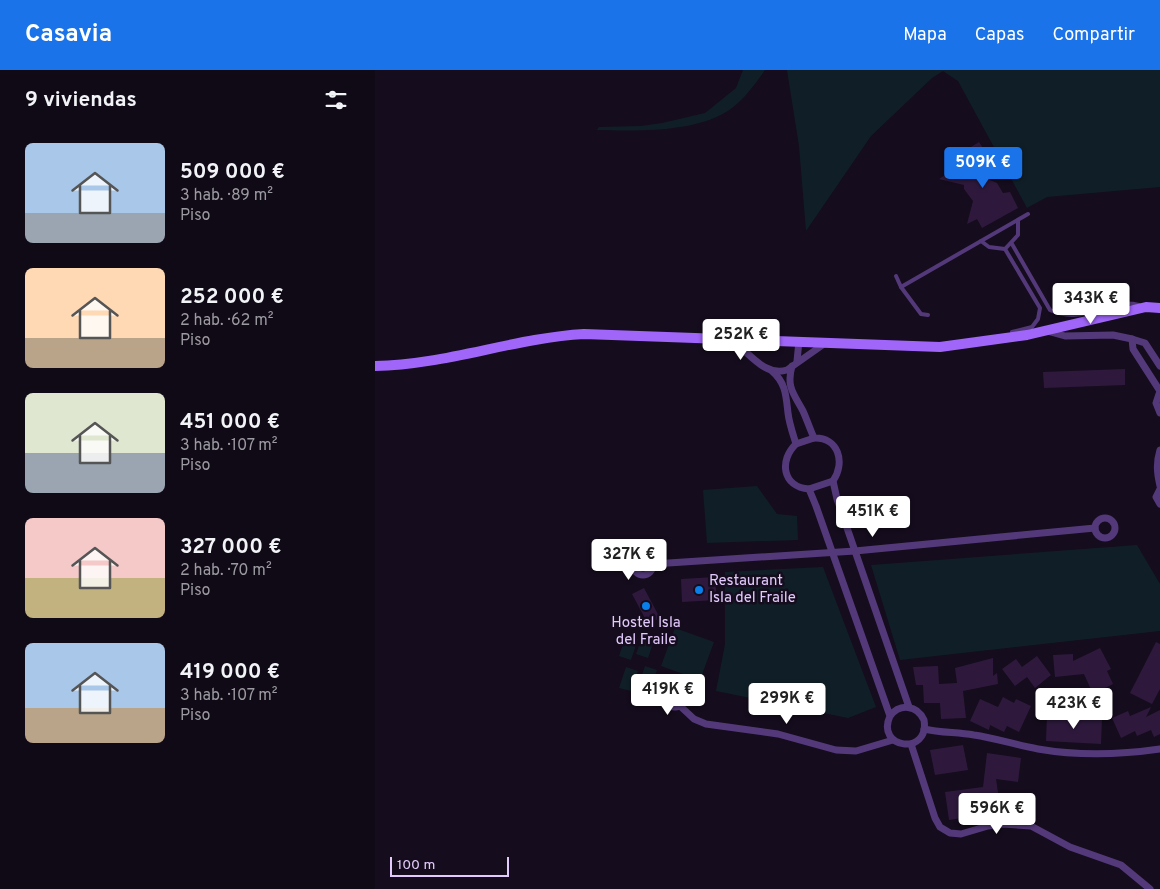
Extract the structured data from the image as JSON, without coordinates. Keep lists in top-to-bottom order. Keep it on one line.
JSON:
{"places":["Restaurant Isla del Fraile","Hostel Isla del Fraile"],"scale_bar":"100 m","page":{"header":"Casavia","nav":["Mapa","Capas","Compartir"],"heading":"9 viviendas","list":[{"name":"509 000 €","note":"3 hab. · 89 m² · Piso"},{"name":"252 000 €","note":"2 hab. · 62 m² · Piso"},{"name":"451 000 €","note":"3 hab. · 107 m² · Piso"},{"name":"327 000 €","note":"2 hab. · 70 m² · Piso"},{"name":"419 000 €","note":"3 hab. · 107 m² · Piso"}],"price":["509K €","343K €","252K €","451K €","327K €","419K €","299K €","423K €","596K €"],"scale":"100 m"}}
